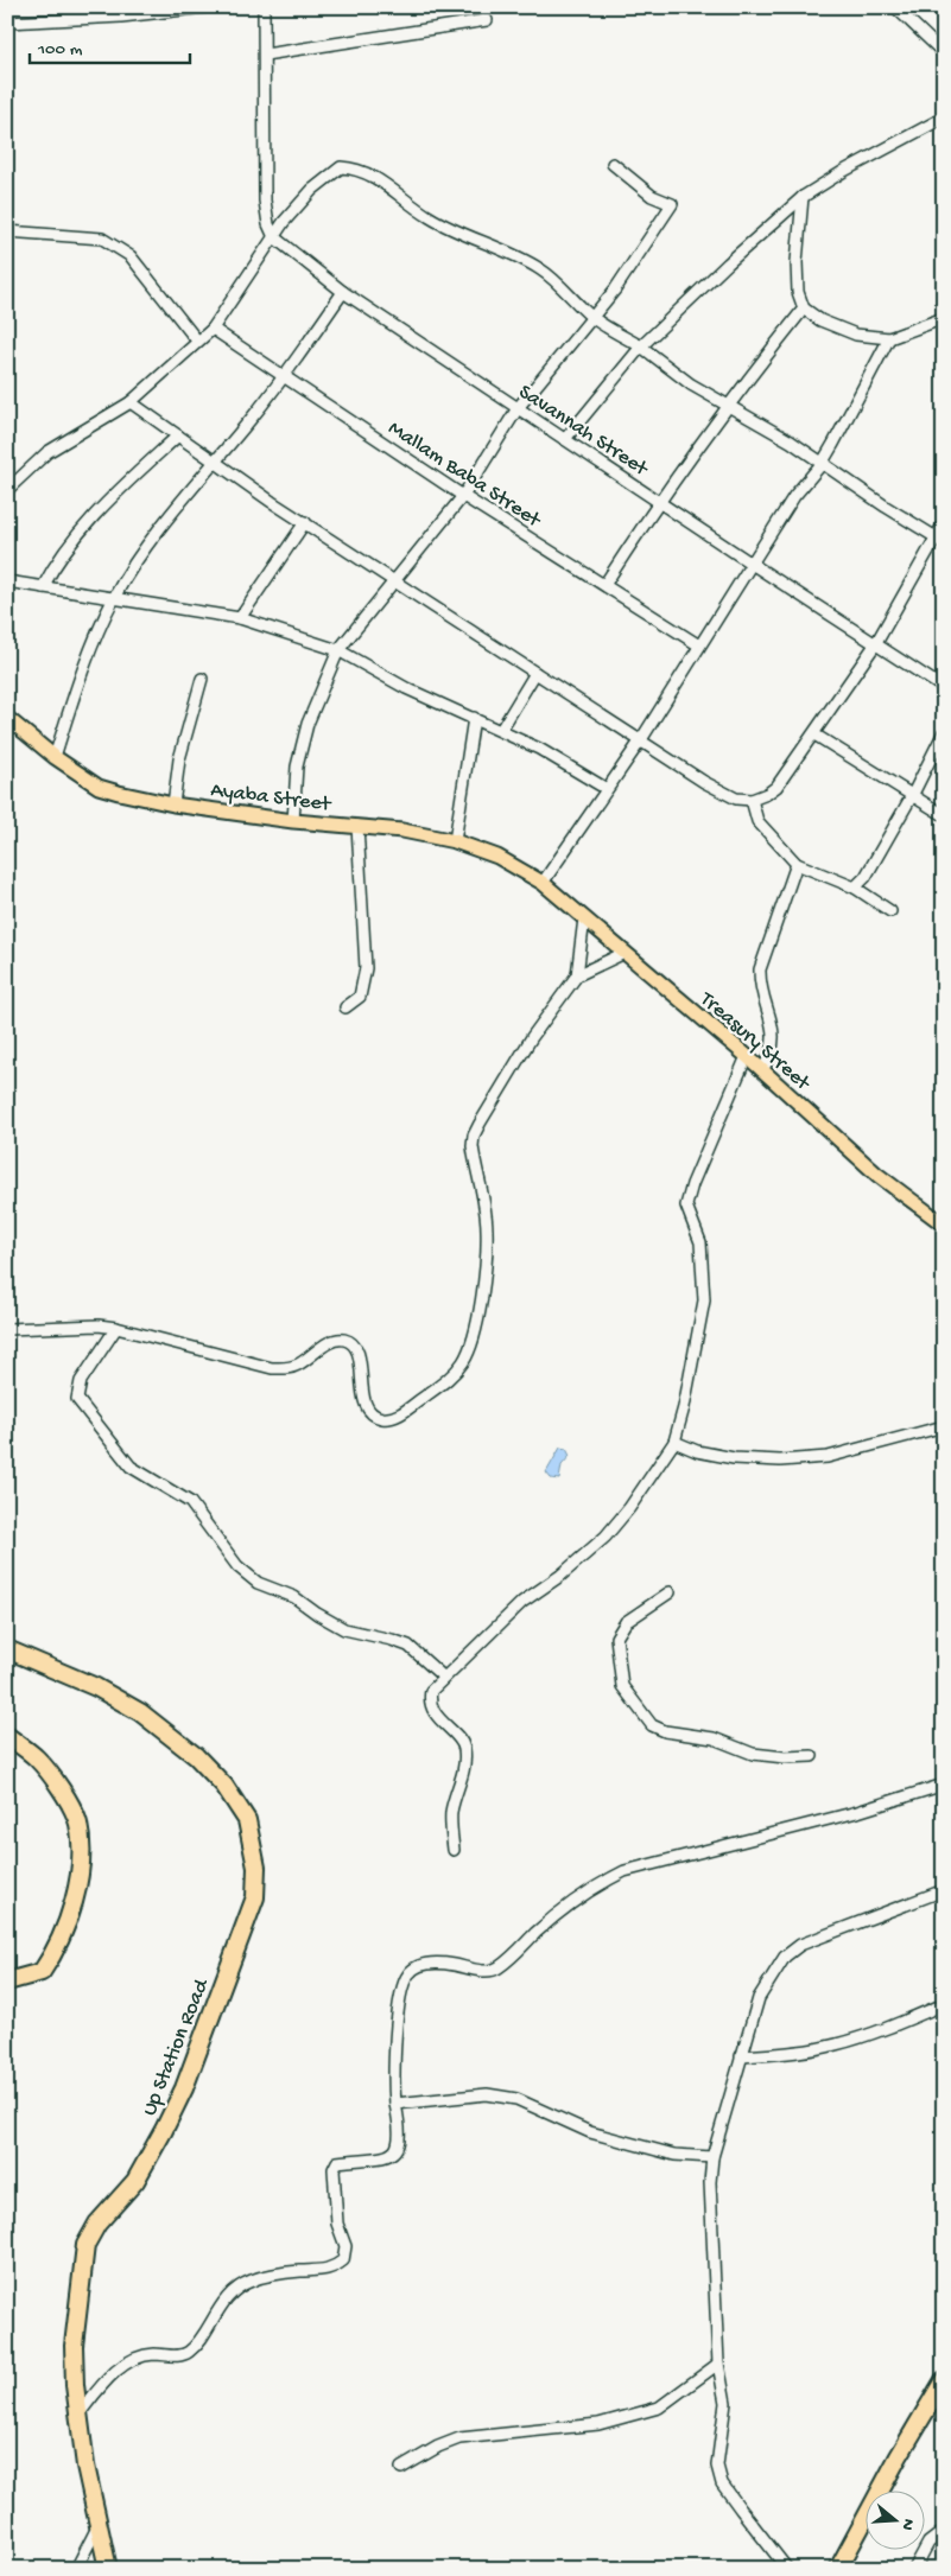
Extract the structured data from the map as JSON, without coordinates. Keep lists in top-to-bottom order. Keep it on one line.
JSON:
{"streets":{"highway":["Up Station Road"],"main road":["Ayaba Street","Treasury Street"],"street":["Savannah Street","Mallam Baba Street"]},"crossings":[["Ayaba Street","Treasury Street"]],"scale_bar":"100 m","north":"right"}
